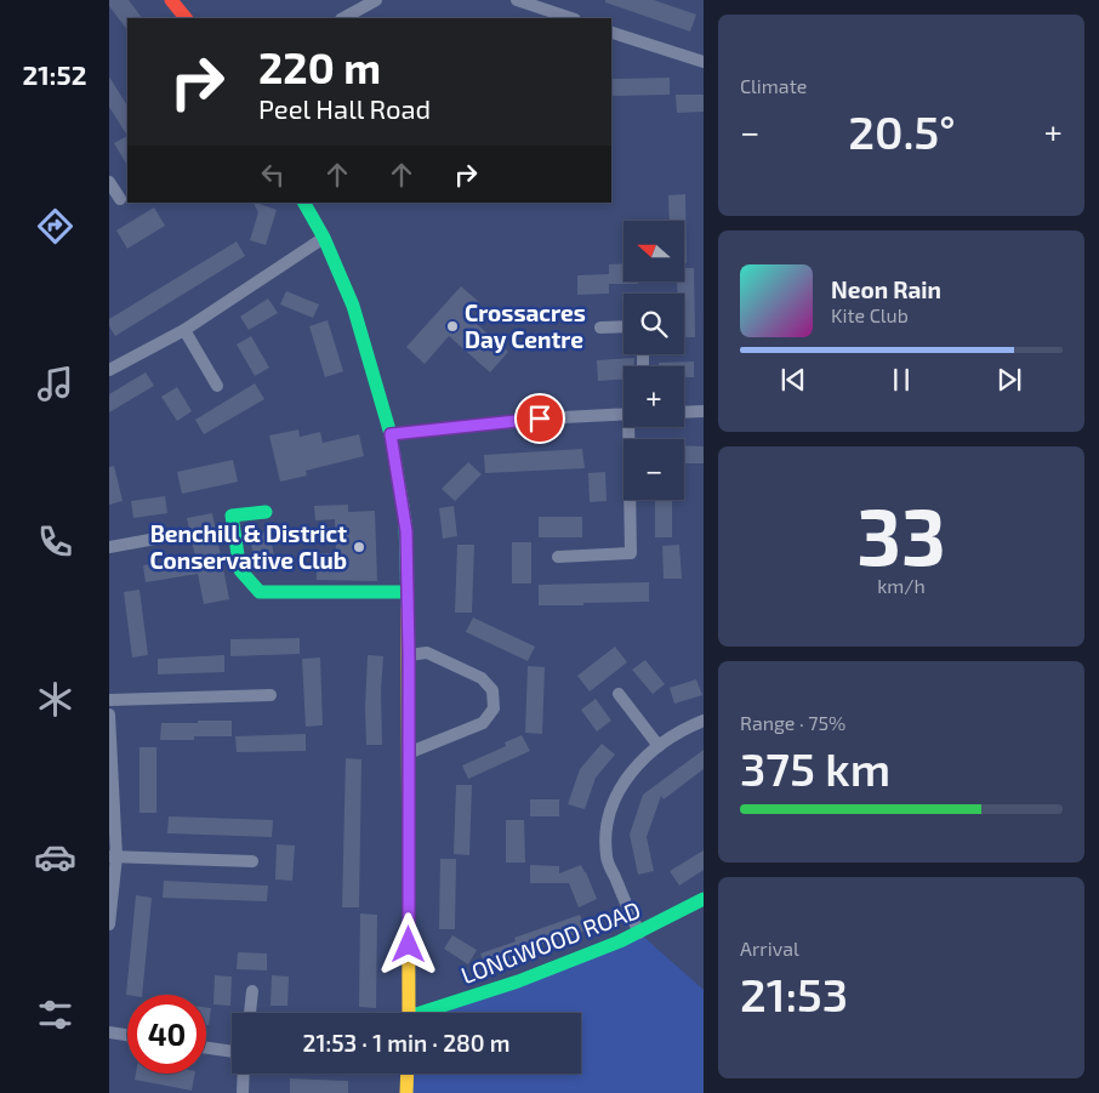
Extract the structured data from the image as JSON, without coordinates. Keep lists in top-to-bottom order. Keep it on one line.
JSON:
{"streets":{"street":["LONGWOOD ROAD"]},"places":["Crossacres Day Centre","Benchill & District Conservative Club"],"north":"left","page":{"tabs":"21:52","tile":["Climate",["33","km/h"],["Range · 75%","375 km"],["Arrival","21:53"]],"turn":["220 m","Peel Hall Road"],"heat":["−","20.5°","+"],"map_buttons":["+","−"],"song":["Neon Rain","Kite Club"],"limit":"40","trip":"21:53 · 1 min · 280 m"}}
